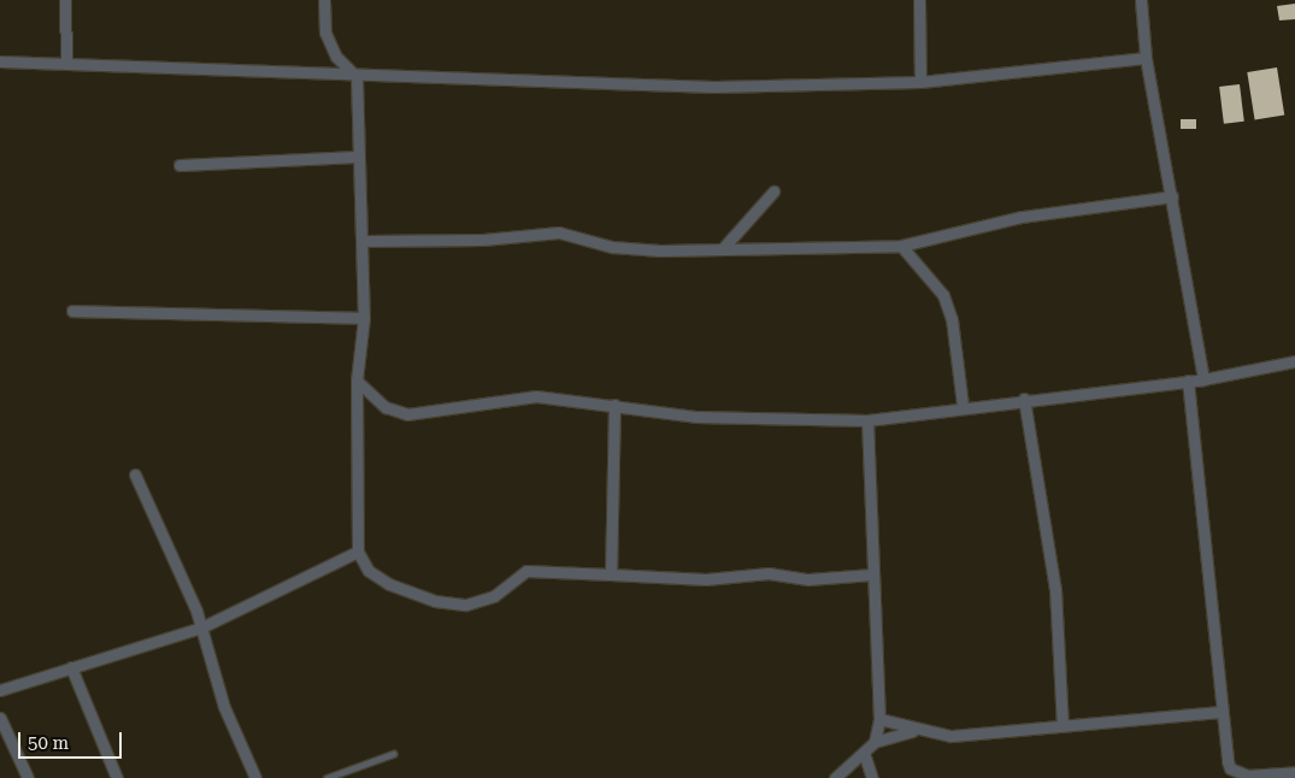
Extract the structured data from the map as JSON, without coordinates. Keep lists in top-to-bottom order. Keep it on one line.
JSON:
{"scale_bar":"50 m"}
